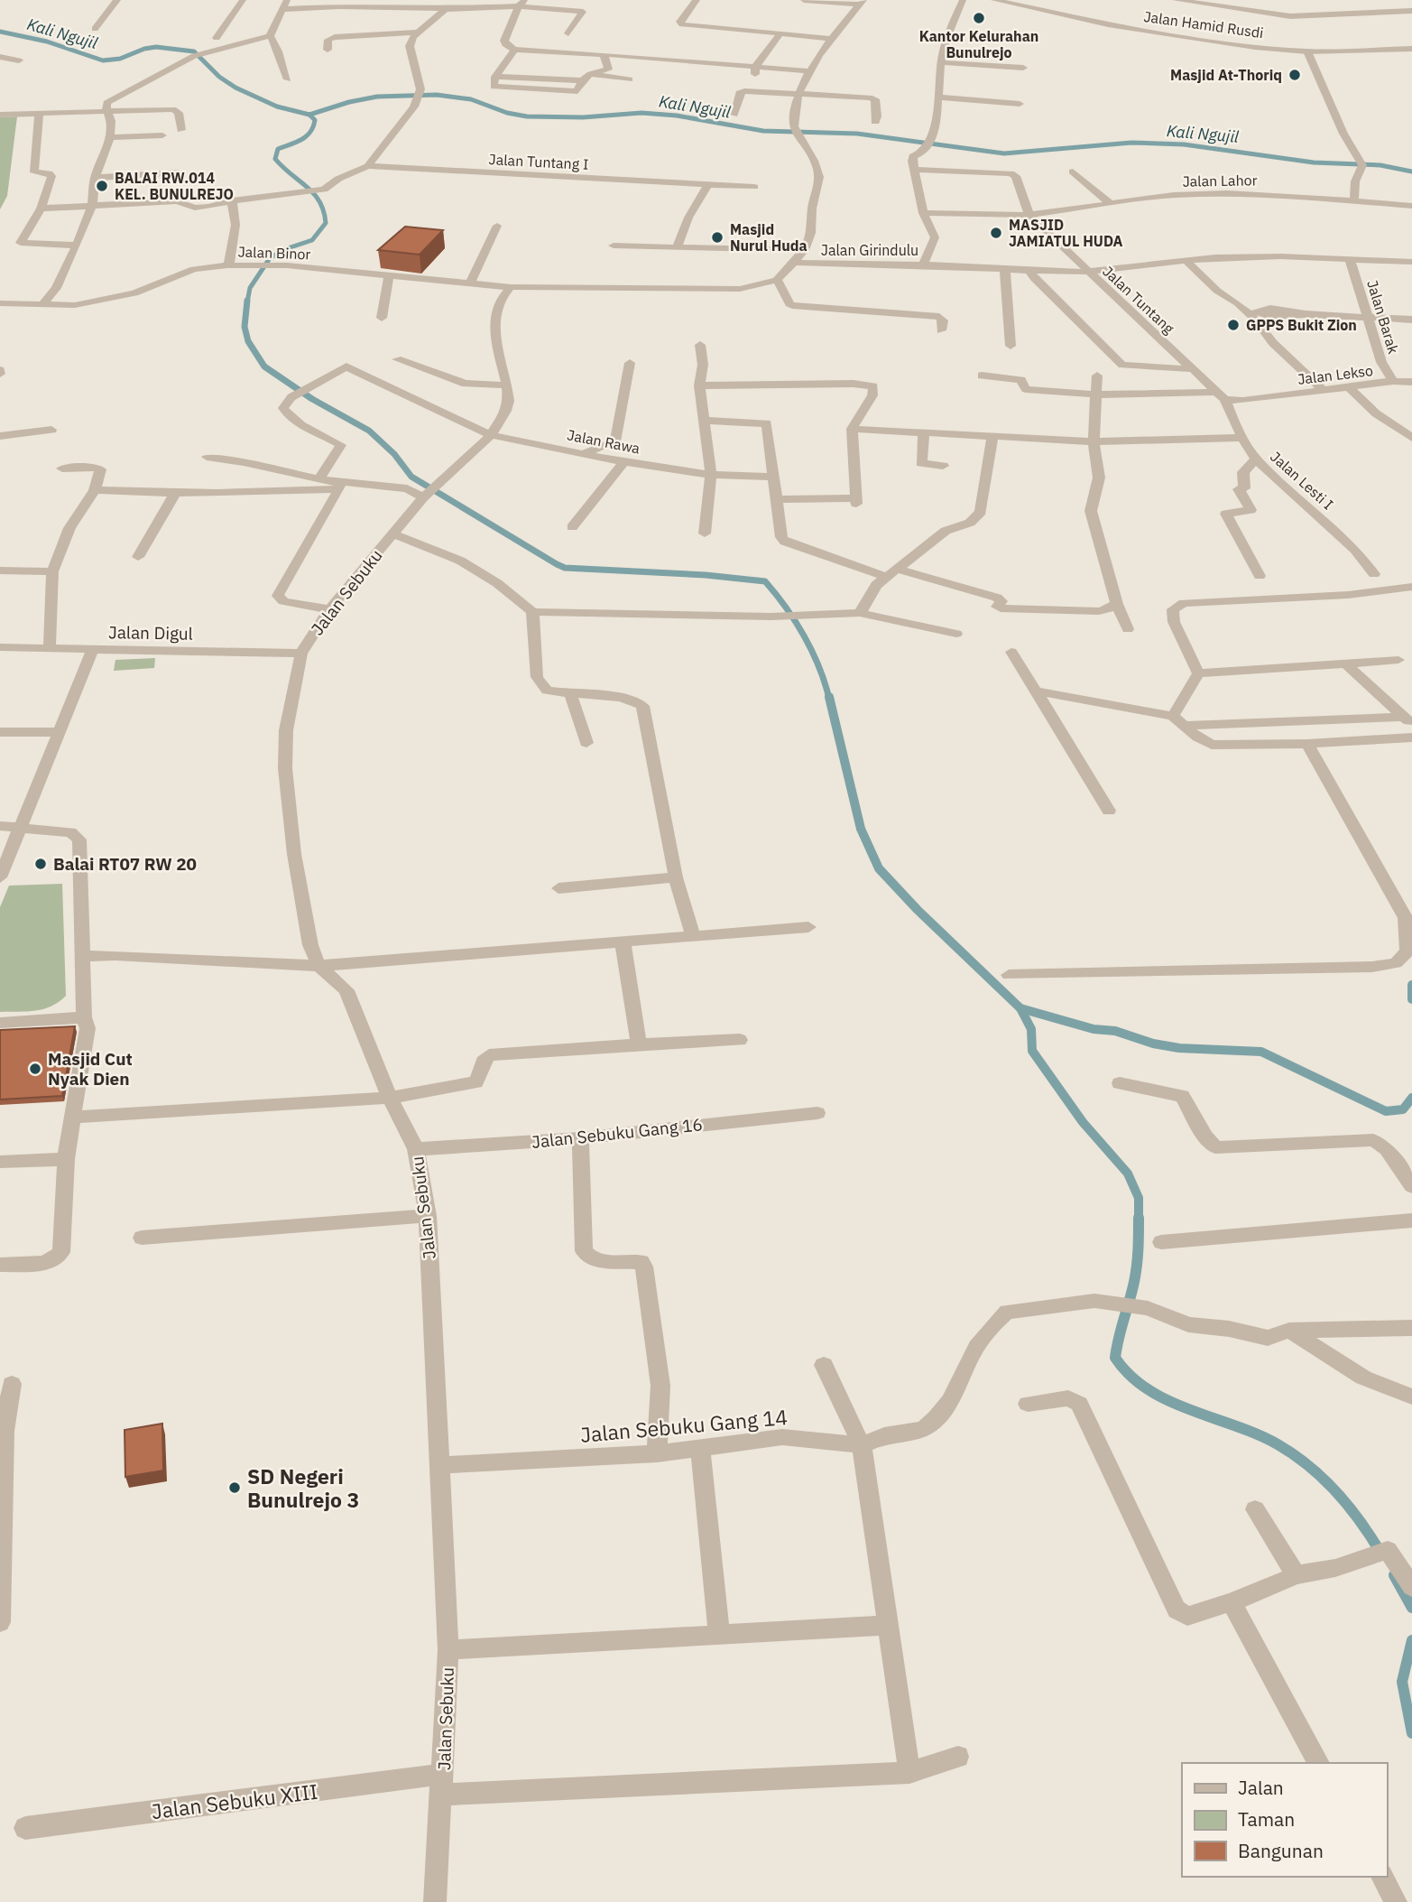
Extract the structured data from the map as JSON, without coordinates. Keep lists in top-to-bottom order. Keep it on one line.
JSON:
{"streets":{"street":["Jalan Hamid Rusdi","Jalan Tuntang I","Jalan Lahor","Jalan Girindulu","Jalan Binor","Jalan Tuntang","Jalan Barak","Jalan Lekso","Jalan Rawa","Jalan Lesti I","Jalan Sebuku","Jalan Digul","Jalan Sebuku Gang 16","Jalan Sebuku Gang 14","Jalan Sebuku XIII"]},"crossings":[["Jalan Lahor","Jalan Tuntang"],["Jalan Girindulu","Jalan Tuntang"],["Jalan Girindulu","Jalan Barak"],["Jalan Tuntang","Jalan Lekso"],["Jalan Tuntang","Jalan Lesti I"],["Jalan Barak","Jalan Lekso"],["Jalan Lekso","Jalan Lesti I"],["Jalan Rawa","Jalan Sebuku"],["Jalan Sebuku","Jalan Digul"],["Jalan Sebuku","Jalan Sebuku Gang 16"],["Jalan Sebuku","Jalan Sebuku Gang 14"],["Jalan Sebuku","Jalan Sebuku XIII"]],"water":["Kali Ngujil"],"places":["Kantor Kelurahan Bunulrejo","Masjid At-Thoriq","BALAI RW.014 KEL. BUNULREJO","MASJID JAMIATUL HUDA","Masjid Nurul Huda","GPPS Bukit Zion","Balai RT07 RW 20","Masjid Cut Nyak Dien","SD Negeri Bunulrejo 3"],"legend":["Jalan","Taman","Bangunan"]}
